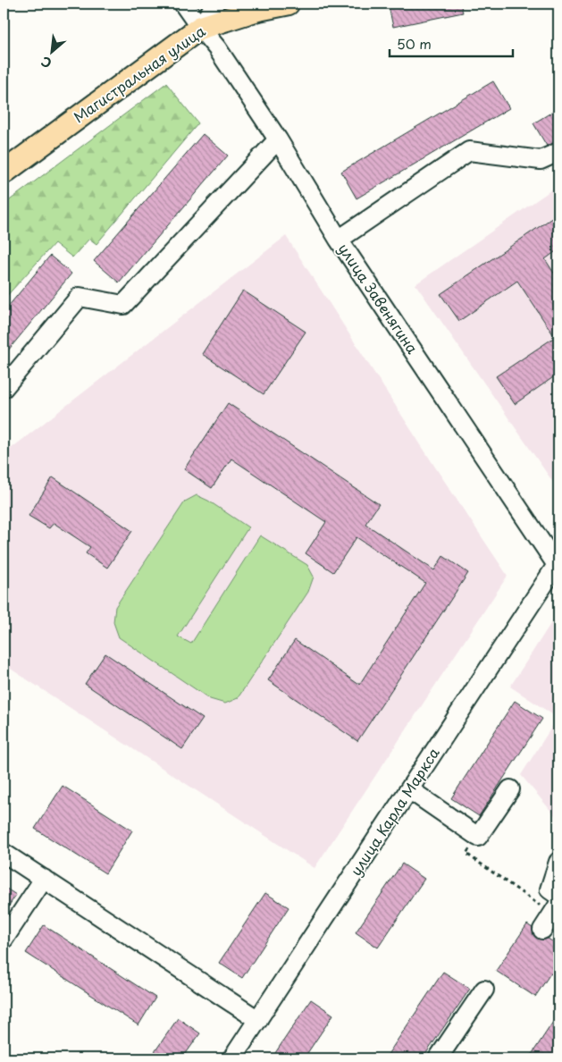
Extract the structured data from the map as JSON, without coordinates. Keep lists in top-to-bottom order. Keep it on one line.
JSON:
{"streets":{"main road":["Магистральная улица"],"street":["улица Завенягина","улица Карла Маркса"]},"crossings":[["Магистральная улица","улица Завенягина"],["улица Завенягина","улица Карла Маркса"]],"scale_bar":"50 m","north":"bottom left"}
